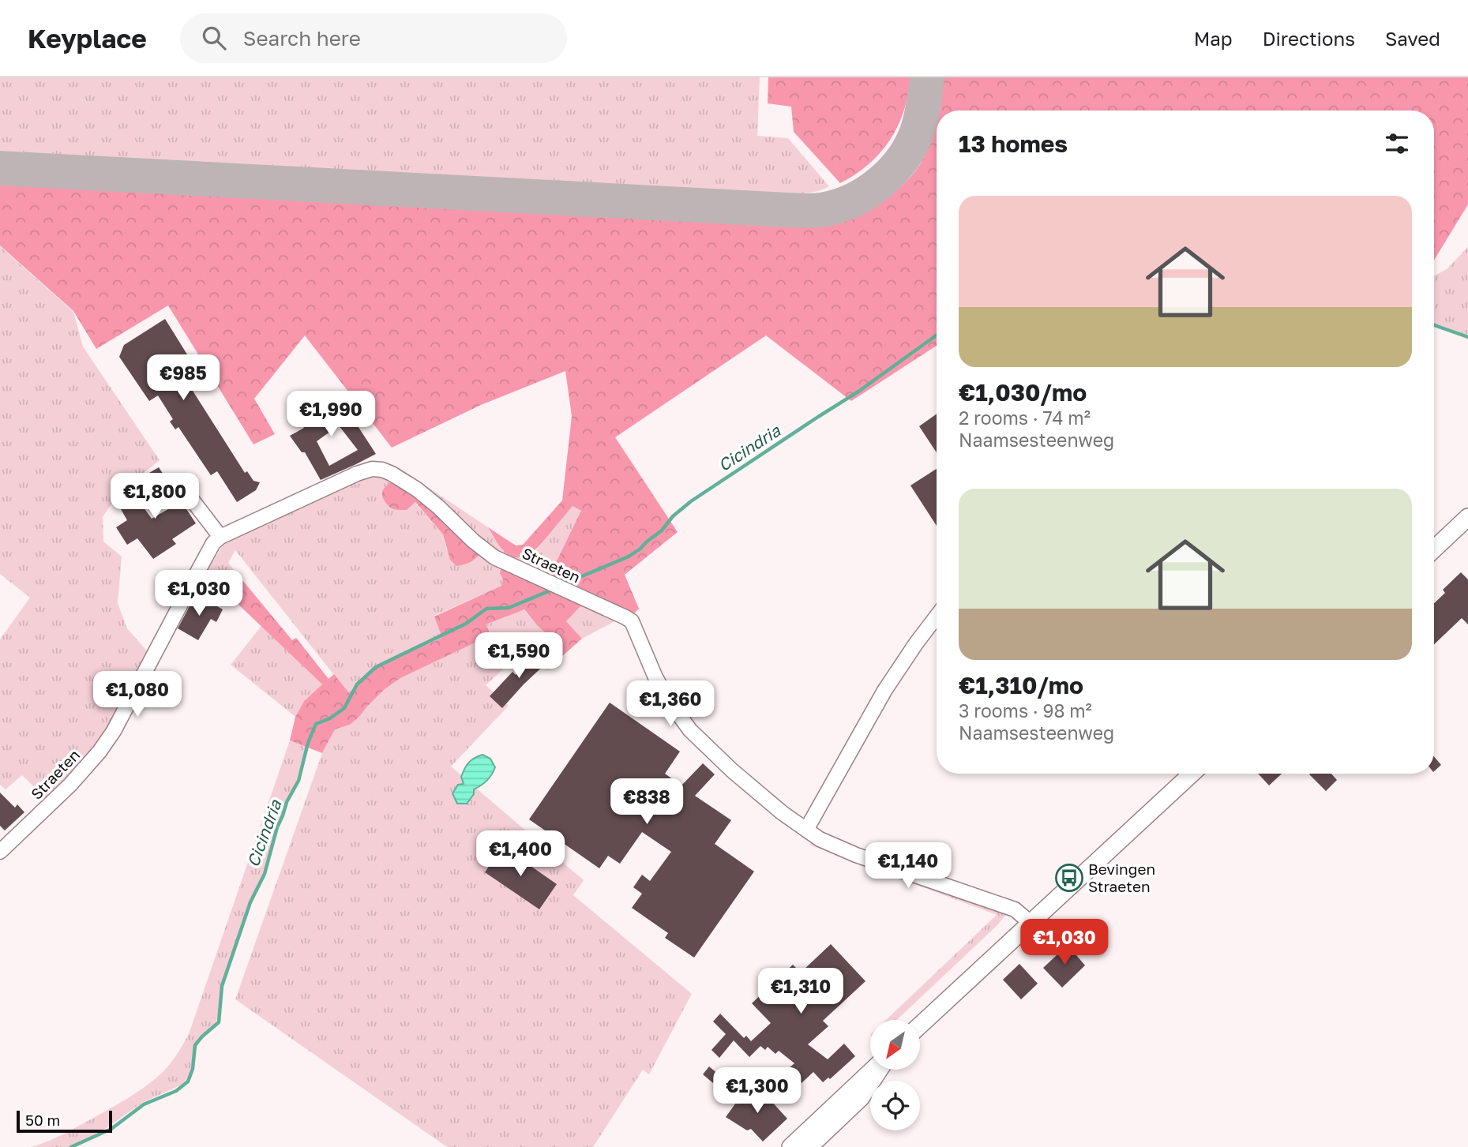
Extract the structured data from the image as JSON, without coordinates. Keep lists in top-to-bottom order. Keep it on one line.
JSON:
{"streets":{"street":["Straeten"]},"water":["Cicindria"],"places":{"bus stop":["Bevingen Straeten"]},"scale_bar":"50 m","north":"bottom left","page":{"header":"Keyplace","search":"Search here","nav":["Map","Directions","Saved"],"heading":"13 homes","list":[{"name":"€1,030/mo","note":"2 rooms · 74 m² · Naamsesteenweg"},{"name":"€1,310/mo","note":"3 rooms · 98 m² · Naamsesteenweg"}],"price":["€985","€1,990","€1,800","€1,030","€1,590","€1,080","€1,360","€838","€1,400","€1,140","€1,030","€1,310","€1,300"],"scale":"50 m"}}
